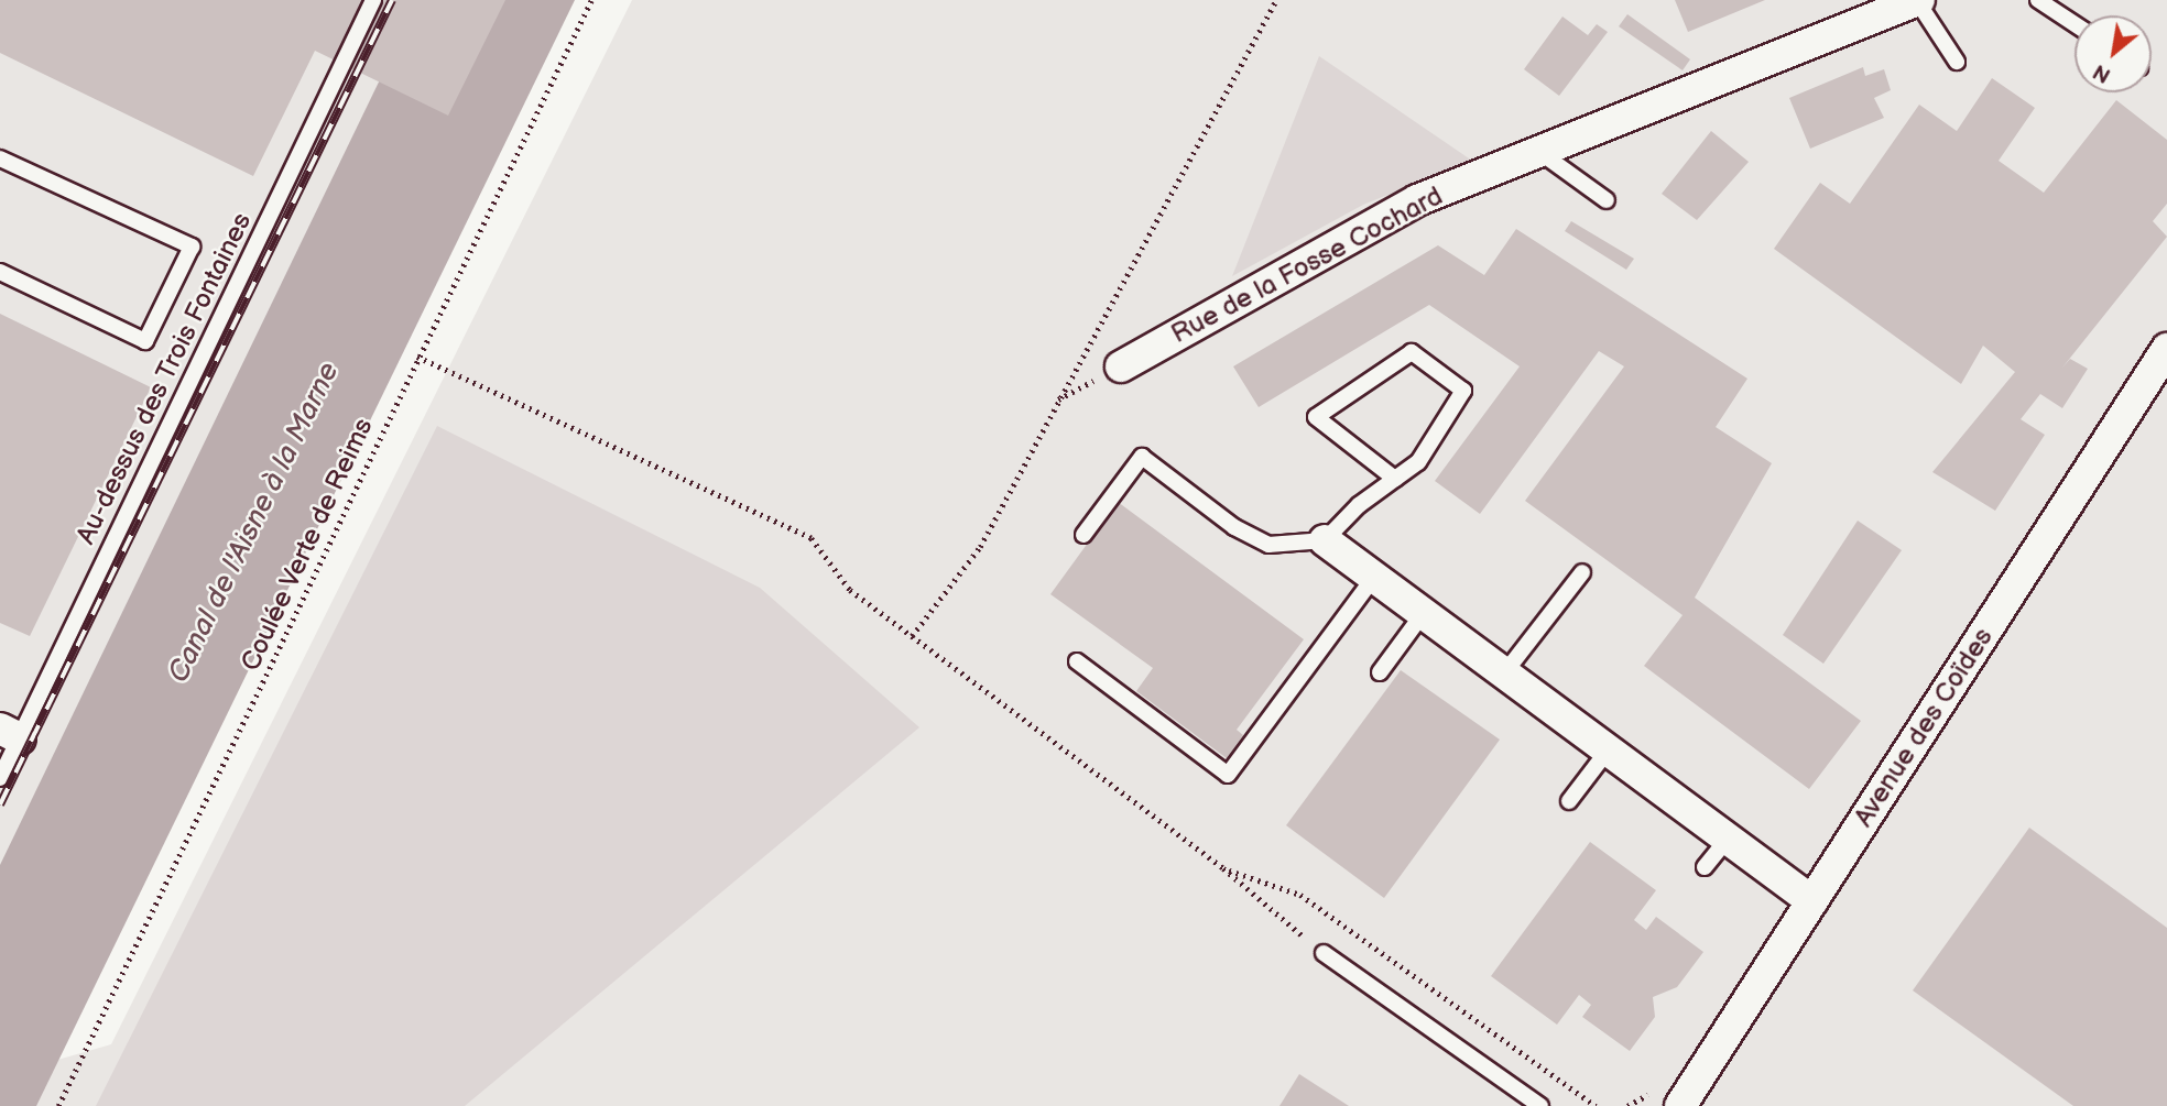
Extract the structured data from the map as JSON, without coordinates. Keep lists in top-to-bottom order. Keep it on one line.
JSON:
{"streets":{"street":["Rue de la Fosse Cochard","Avenue des Coïdes"],"lane":["Au-dessus des Trois Fontaines"],"path":["Coulée Verte de Reims"]},"water":["Canal de l'Aisne à la Marne"],"north":"bottom left"}
